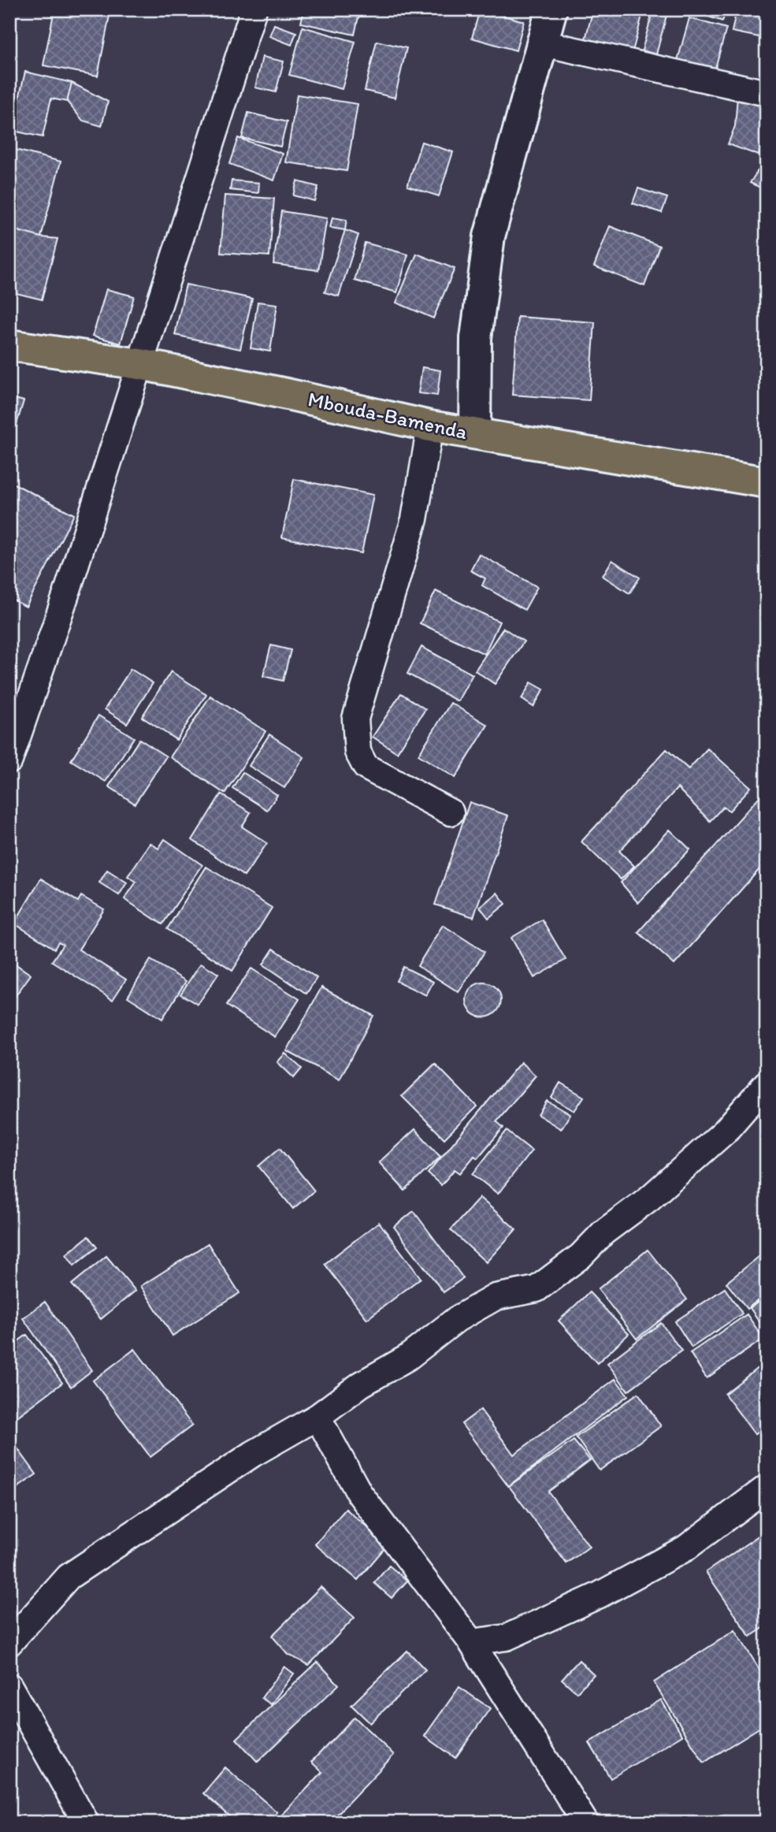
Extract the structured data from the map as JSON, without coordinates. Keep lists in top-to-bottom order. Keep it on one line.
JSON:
{"streets":{"highway":["Mbouda-Bamenda"]}}
